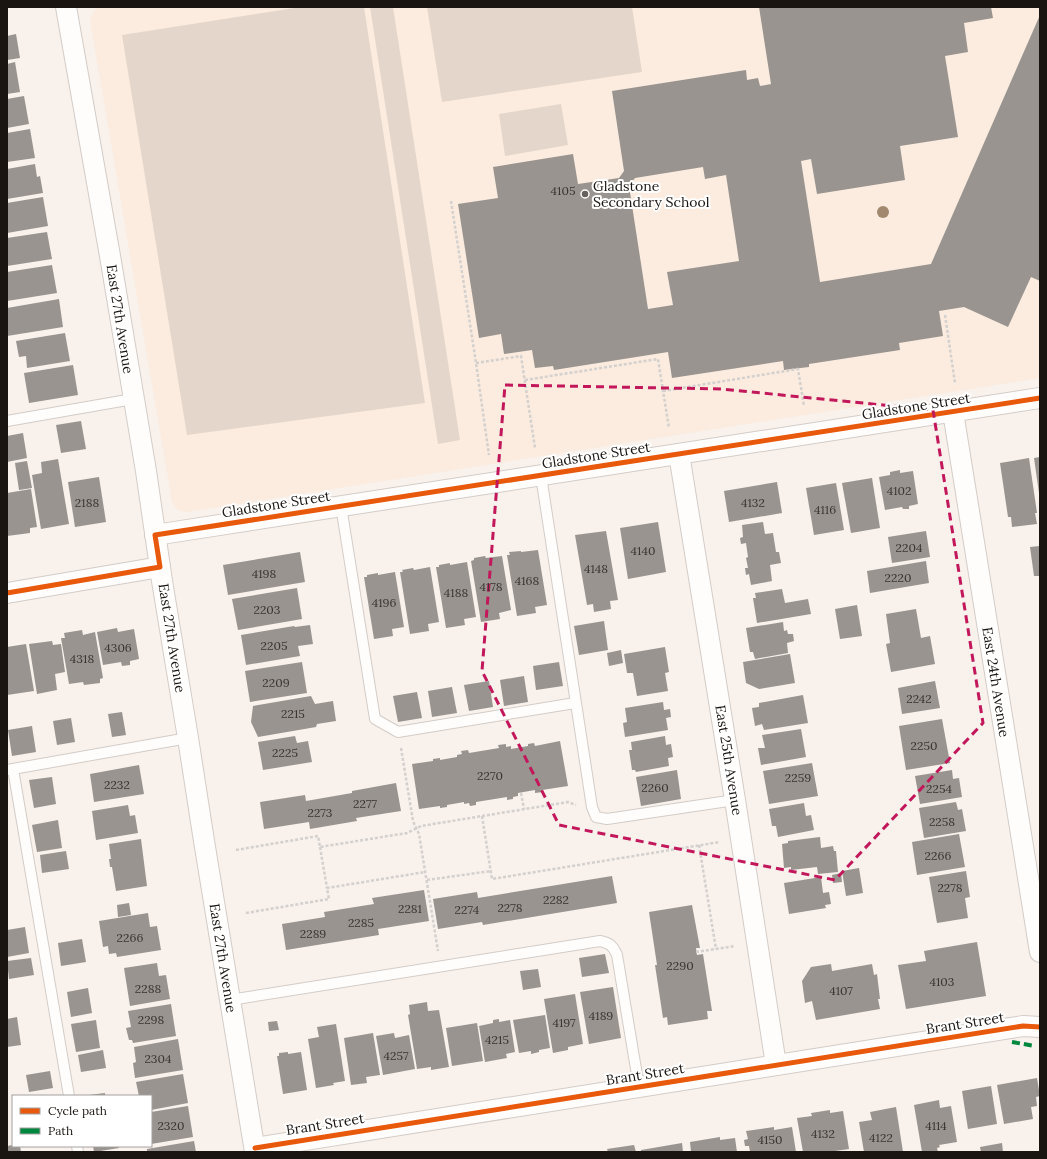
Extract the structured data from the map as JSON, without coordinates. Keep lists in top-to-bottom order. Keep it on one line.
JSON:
{"streets":{"street":["East 27th Avenue","Gladstone Street","East 24th Avenue","East 25th Avenue","Brant Street"]},"crossings":[["East 27th Avenue","Gladstone Street"],["East 27th Avenue","Brant Street"],["Gladstone Street","East 24th Avenue"],["Gladstone Street","East 25th Avenue"],["East 25th Avenue","Brant Street"]],"places":["Gladstone Secondary School"],"house_numbers":["4105","4102","2188","4132","4116","2204","4140","4148","4198","2220","4168","4178","4188","4196","2203","2205","4306","4318","2209","2242","2215","2250","2225","2270","2259","2232","2260","2254","2277","2273","2258","2266","2278","2282","2278","2281","2274","2285","2289","2266","2290","4103","2288","4107","4189","2298","4197","4215","4257","2304","2320","4114","4132","4122","4150"],"legend":["Cycle path","Path"]}
